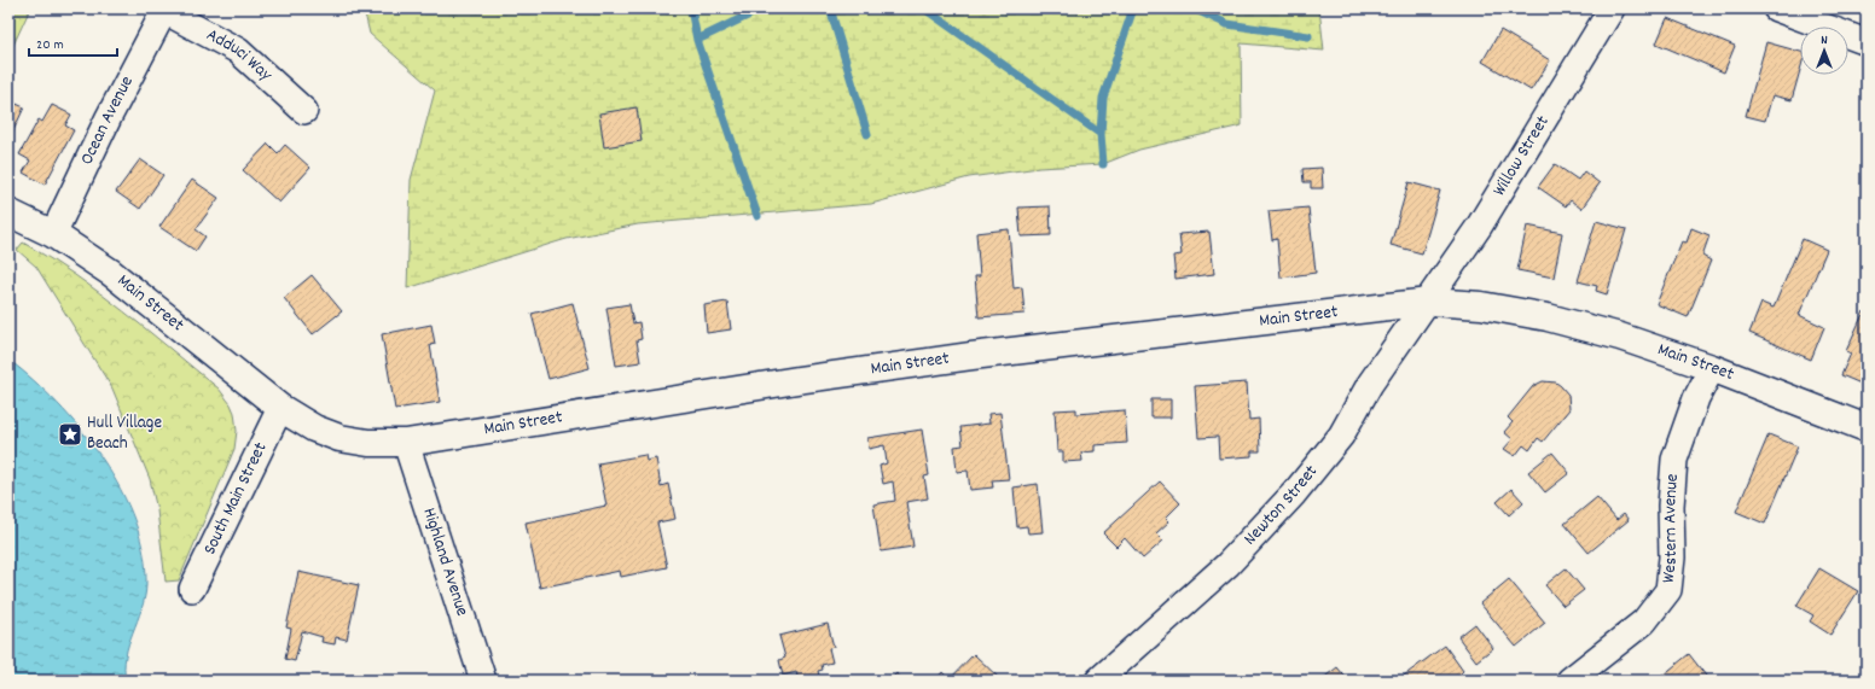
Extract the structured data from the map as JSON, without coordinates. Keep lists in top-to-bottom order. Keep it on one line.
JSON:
{"streets":{"main road":["Main Street"],"street":["Adduci Way","Ocean Avenue","Willow Street","South Main Street","Newton Street","Western Avenue","Highland Avenue"]},"crossings":[["Adduci Way","Ocean Avenue"],["Ocean Avenue","Main Street"],["Willow Street","Main Street"],["Willow Street","Newton Street"],["Main Street","South Main Street"],["Main Street","Newton Street"],["Main Street","Western Avenue"],["Main Street","Highland Avenue"]],"places":{"place":["Hull Village Beach"]},"scale_bar":"20 m","north":"top"}
